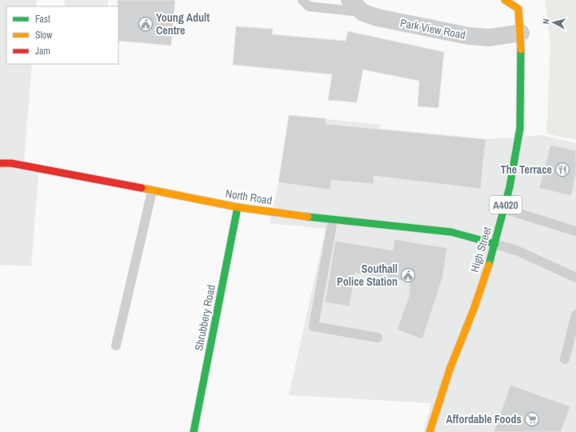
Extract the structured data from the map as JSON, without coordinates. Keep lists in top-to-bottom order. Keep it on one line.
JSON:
{"streets":{"street":["Park View Road","North Road","A4020","High Street","Shrubbery Road"]},"crossings":[["Park View Road","High Street"],["North Road","High Street"],["North Road","Shrubbery Road"]],"places":{"public building":["Young Adult Centre","Southall Police Station"],"restaurant":["The Terrace"],"supermarket":["Affordable Foods"]},"legend":["Fast","Slow","Jam"],"north":"left"}
